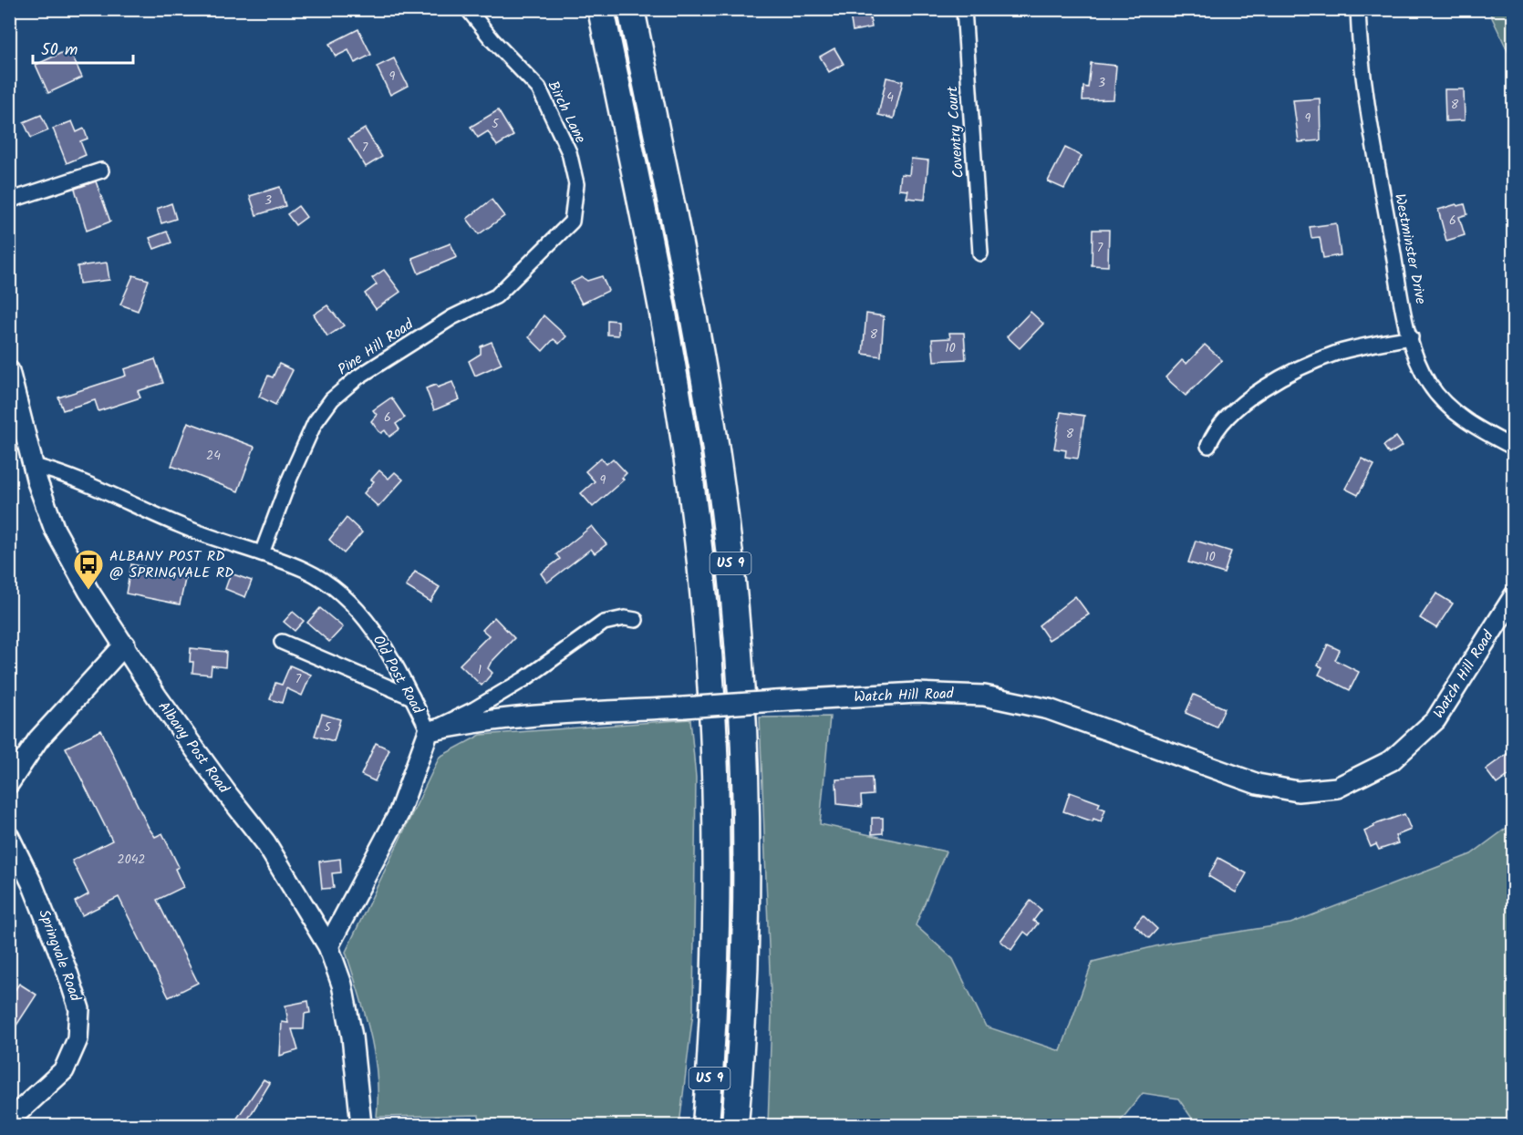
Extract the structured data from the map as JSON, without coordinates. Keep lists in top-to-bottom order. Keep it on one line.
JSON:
{"streets":{"highway":["US 9"],"street":["Birch Lane","Coventry Court","Westminster Drive","Pine Hill Road","Old Post Road","Watch Hill Road","Albany Post Road","Springvale Road"]},"crossings":[["Birch Lane","Pine Hill Road"],["Pine Hill Road","Old Post Road"],["Old Post Road","Watch Hill Road"],["Old Post Road","Albany Post Road"]],"places":{"bus stop":["ALBANY POST RD @ SPRINGVALE RD"]},"house_numbers":["9","3","4","8","9","5","7","3","6","7","8","10","6","8","24","9","10","1","7","5","2042"],"scale_bar":"50 m"}
